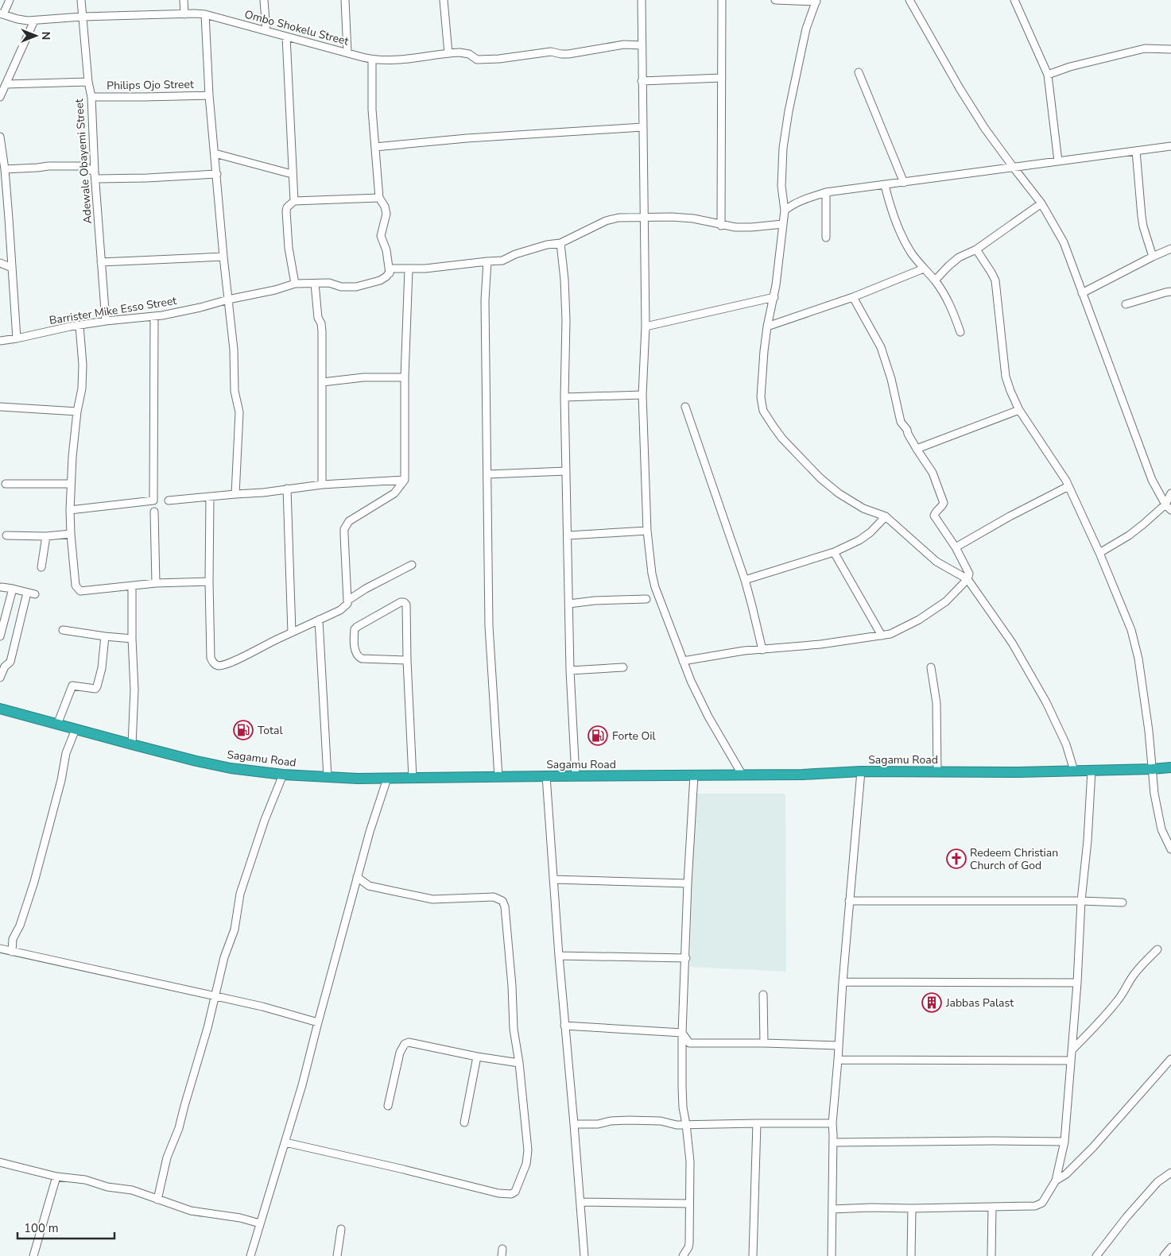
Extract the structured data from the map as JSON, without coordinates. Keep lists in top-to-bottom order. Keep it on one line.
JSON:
{"streets":{"highway":["Sagamu Road"],"street":["Ombo Shokelu Street","Philips Ojo Street","Adewale Obayemi Street","Barrister Mike Esso Street"]},"crossings":[["Ombo Shokelu Street","Adewale Obayemi Street"],["Philips Ojo Street","Adewale Obayemi Street"],["Adewale Obayemi Street","Barrister Mike Esso Street"]],"places":{"fuel station":["Total","Forte Oil"],"church":["Redeem Christian Church of God"],"building":["Jabbas Palast"]},"scale_bar":"100 m","north":"right"}
